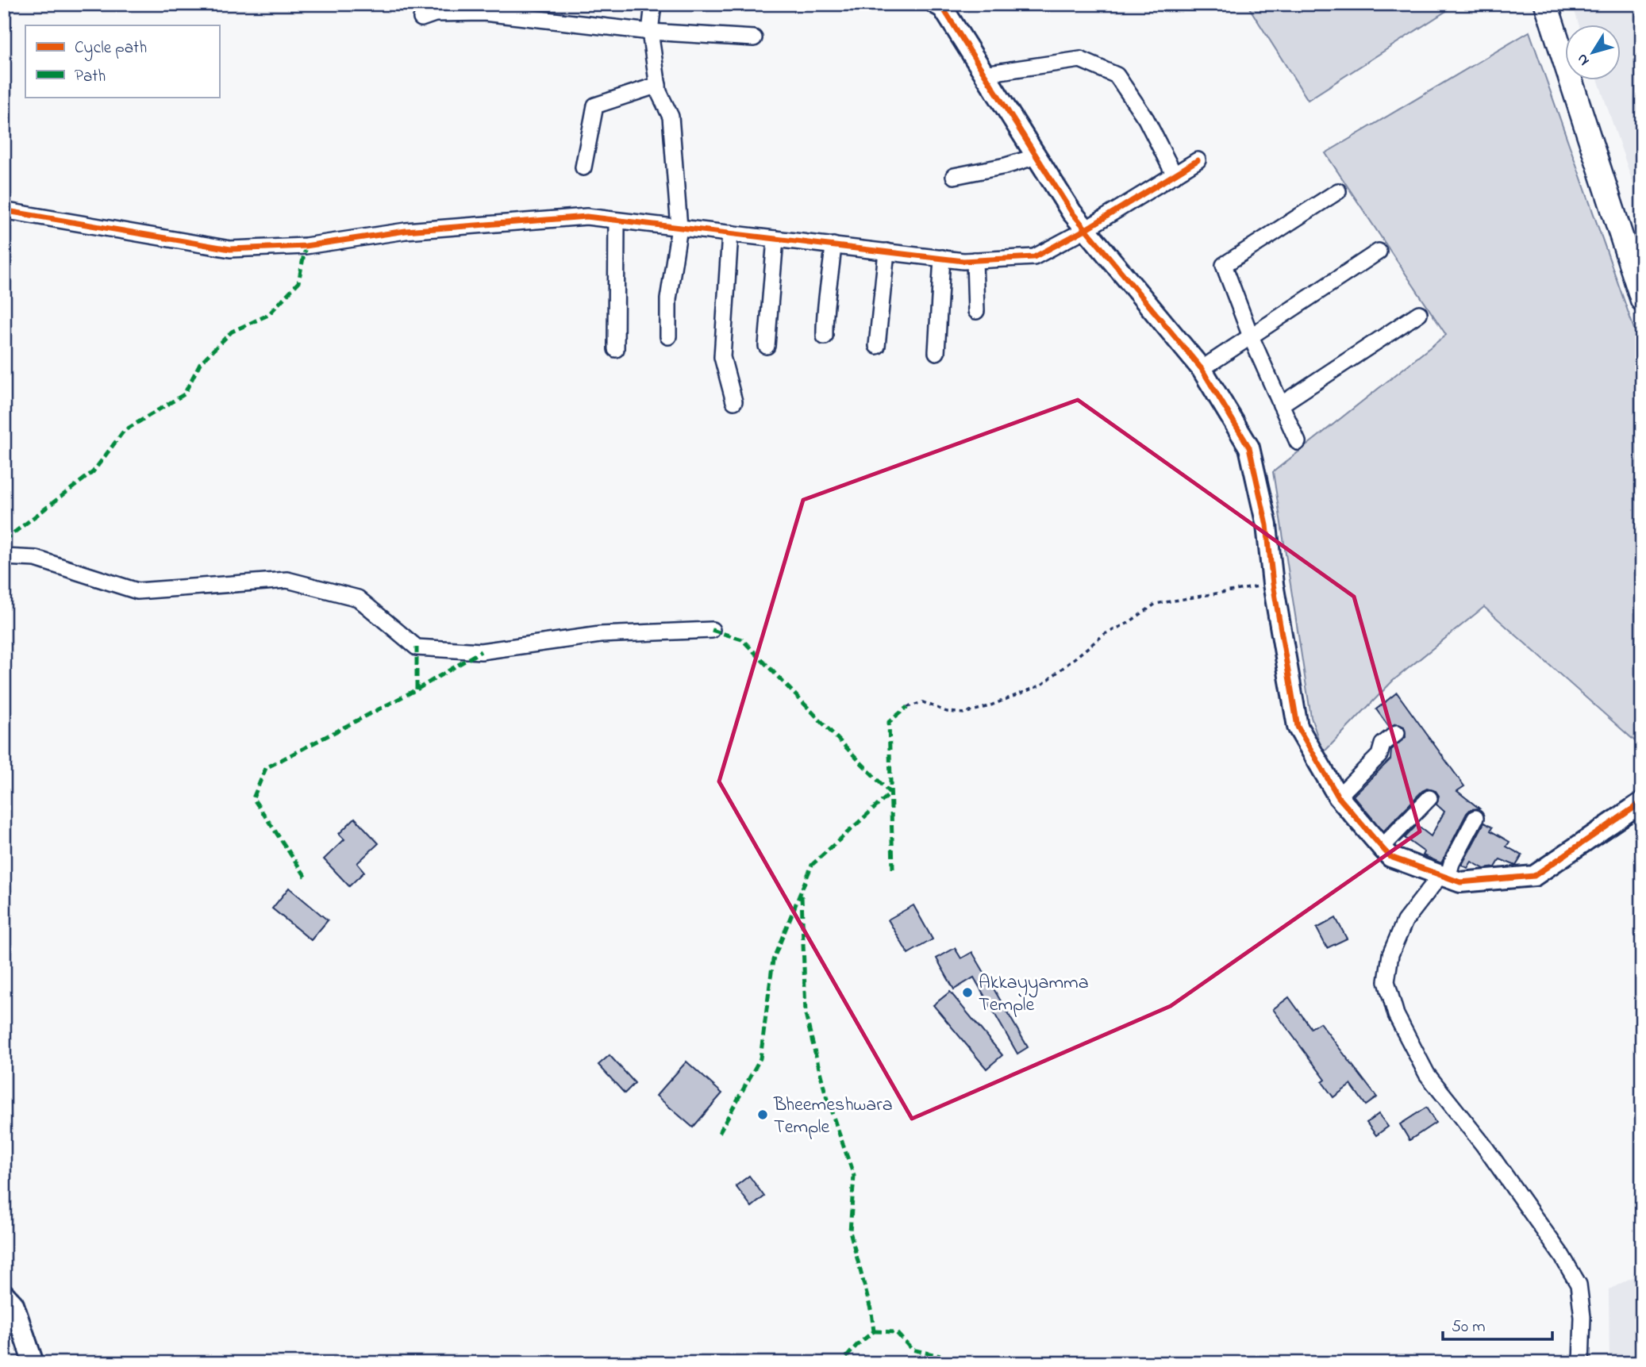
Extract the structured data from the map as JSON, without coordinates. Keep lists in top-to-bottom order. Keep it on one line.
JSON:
{"places":["Akkayyamma Temple","Bheemeshwara Temple"],"legend":["Cycle path","Path"],"scale_bar":"50 m","north":"bottom left"}
